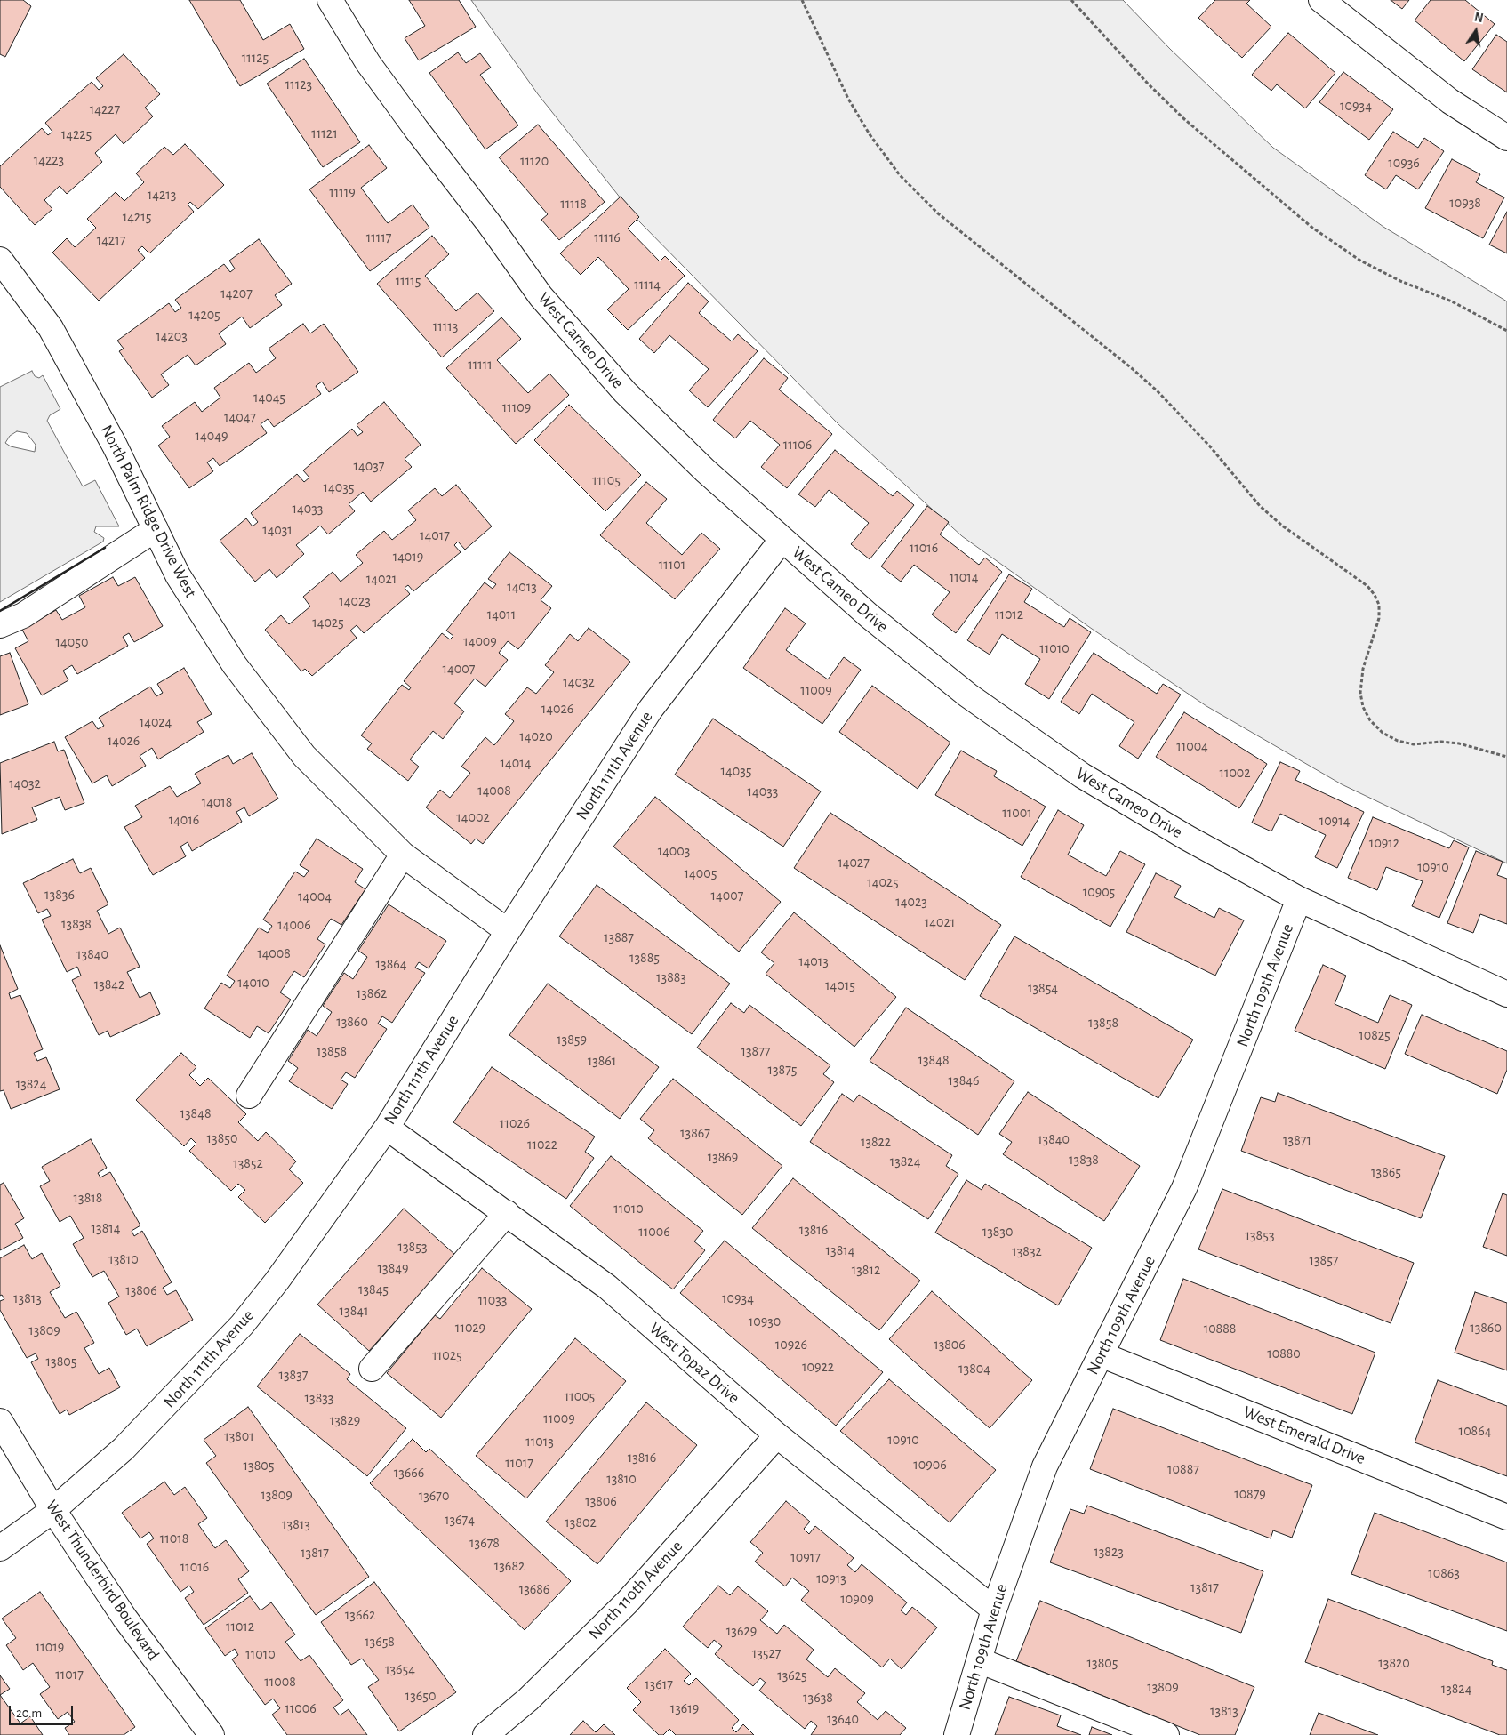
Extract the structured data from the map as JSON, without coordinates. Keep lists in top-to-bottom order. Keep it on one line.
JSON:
{"streets":{"street":["West Cameo Drive","North Palm Ridge Drive West","North 111th Avenue","North 109th Avenue","West Topaz Drive","West Emerald Drive","West Thunderbird Boulevard","North 110th Avenue"]},"crossings":[["West Cameo Drive","North 111th Avenue"],["West Cameo Drive","North 109th Avenue"],["North Palm Ridge Drive West","North 111th Avenue"],["North 111th Avenue","West Topaz Drive"],["North 111th Avenue","West Thunderbird Boulevard"],["North 109th Avenue","West Topaz Drive"],["North 109th Avenue","West Emerald Drive"],["West Topaz Drive","North 110th Avenue"]],"house_numbers":["11125","11123","10934","14227","11121","14225","14223","11120","10936","11119","14213","10938","11118","14215","11117","11116","14217","11115","11114","14207","14205","11113","14203","11111","14045","11109","14047","14049","11106","14037","11105","14035","14033","14031","14017","11016","14019","11101","11014","14021","14013","14023","14011","11012","14025","14009","14050","11010","14007","14032","11009","14026","14024","14020","14026","11004","14014","14035","11002","14032","14008","14033","14018","11001","14002","14016","10914","10912","14003","14027","10910","14005","14025","10905","13836","14007","14004","14023","14021","13838","14006","13887","14008","13840","13885","14013","13864","13883","14010","13842","14015","13854","13862","13860","13858","10825","13859","13858","13877","13848","13861","13875","13846","13824","13848","11026","13867","13850","13840","13871","13822","11022","13869","13838","13824","13852","13865","13818","11010","13814","13816","11006","13830","13853","13853","13814","13832","13810","13857","13849","13812","13845","13806","13813","10934","11033","13841","10930","11029","13860","10888","13809","10926","13806","10880","11025","13805","10922","13804","13837","11005","13833","11009","13829","10864","13801","10910","11013","13816","11017","10906","13805","10887","13666","13810","10879","13809","13670","13806","13674","13802","13813","11018","13678","13823","13817","10917","13682","11016","10863","10913","13817","13686","10909","13662","11012","13629","13658","11019","13527","11010","13805","13820","13654","11017","13625","11008","13617","13809","13824","13650","13638","11006","13619","13813","13640"],"scale_bar":"20 m","north":"top"}
